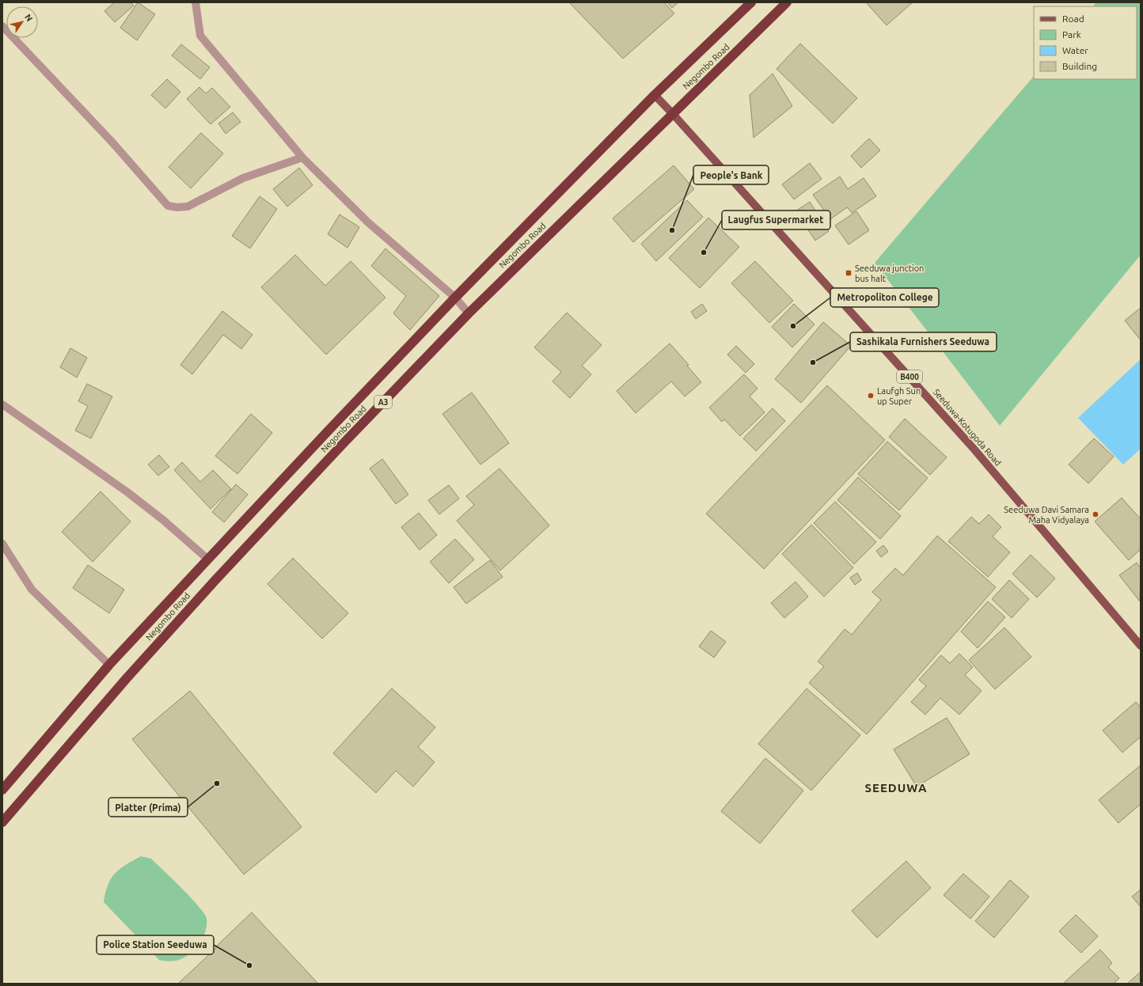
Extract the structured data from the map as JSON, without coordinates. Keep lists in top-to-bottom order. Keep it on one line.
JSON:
{"streets":{"highway":["Negombo Road","A3"],"main road":["B400","Seeduwa-Kotugoda Road"]},"crossings":[["Negombo Road","Seeduwa-Kotugoda Road"]],"districts":["SEEDUWA"],"places":{"other":["People's Bank","Laugfus Supermarket","Metropoliton College","Sashikala Furnishers Seeduwa","Laufgh Sun up Super","Seeduwa Davi Samara Maha Vidyalaya","Platter (Prima)","Police Station Seeduwa"],"transit":["Seeduwa junction bus halt"]},"legend":["Road","Park","Water","Building"],"north":"top right"}
